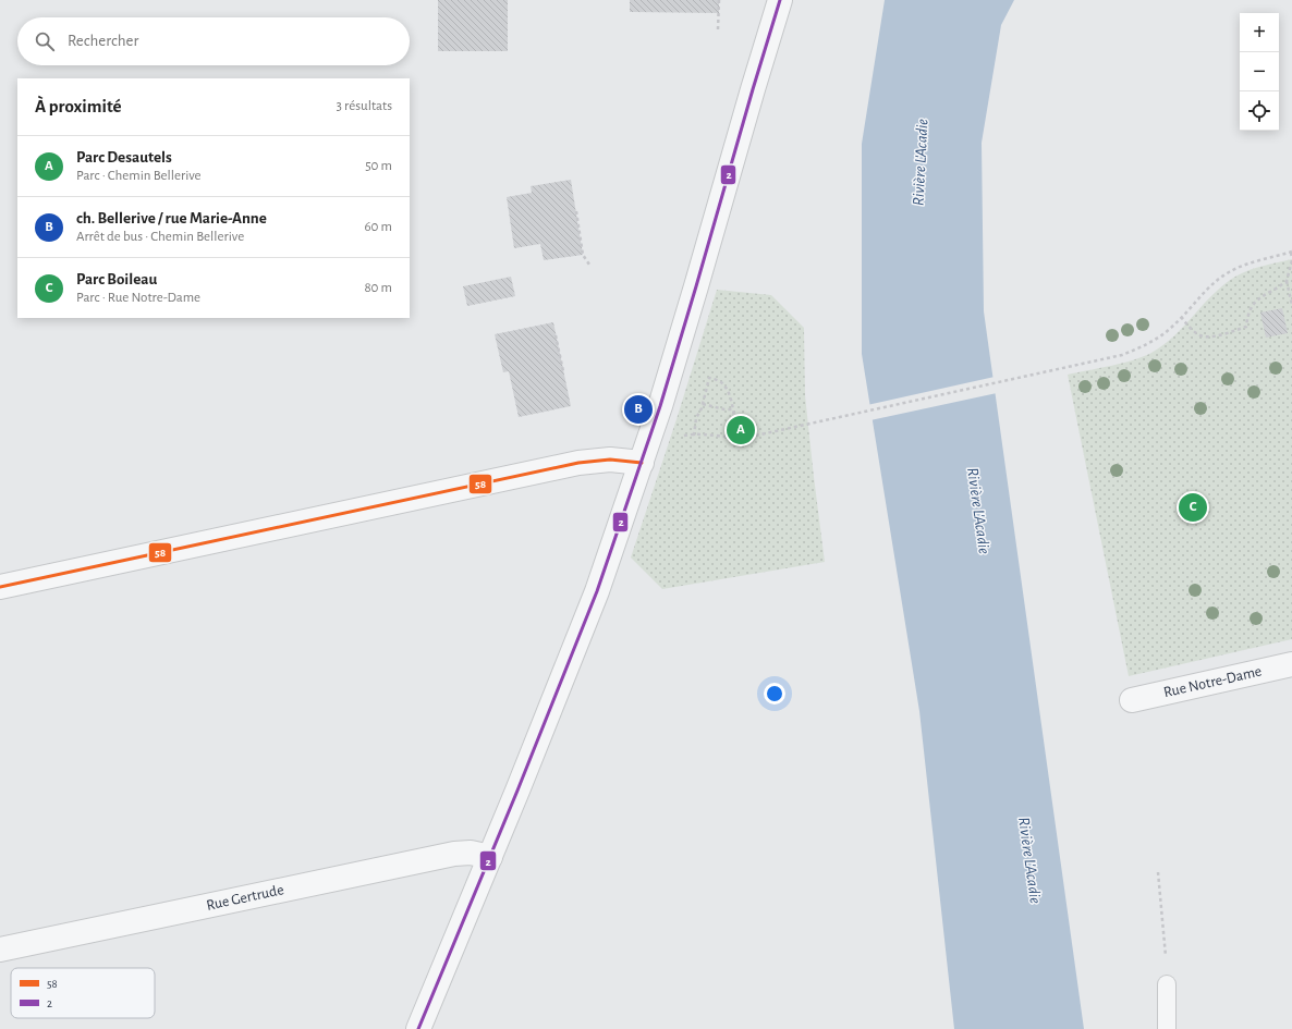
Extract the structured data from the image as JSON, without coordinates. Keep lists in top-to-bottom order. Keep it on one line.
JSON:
{"streets":{"street":["Rue Notre-Dame","Rue Gertrude"]},"water":["Rivière L'Acadie"],"lines":["transit line 2","transit line 58"],"legend":["58","2"],"page":{"map_buttons":["+","−"],"search":"Rechercher","heading":["À proximité","3 résultats"],"list":[{"mark":"A","name":"Parc Desautels","note":"Parc · Chemin Bellerive","value":"50 m"},{"mark":"B","name":"ch. Bellerive / rue Marie-Anne","note":"Arrêt de bus · Chemin Bellerive","value":"60 m"},{"mark":"C","name":"Parc Boileau","note":"Parc · Rue Notre-Dame","value":"80 m"}],"pins":["B","A","C"]}}
